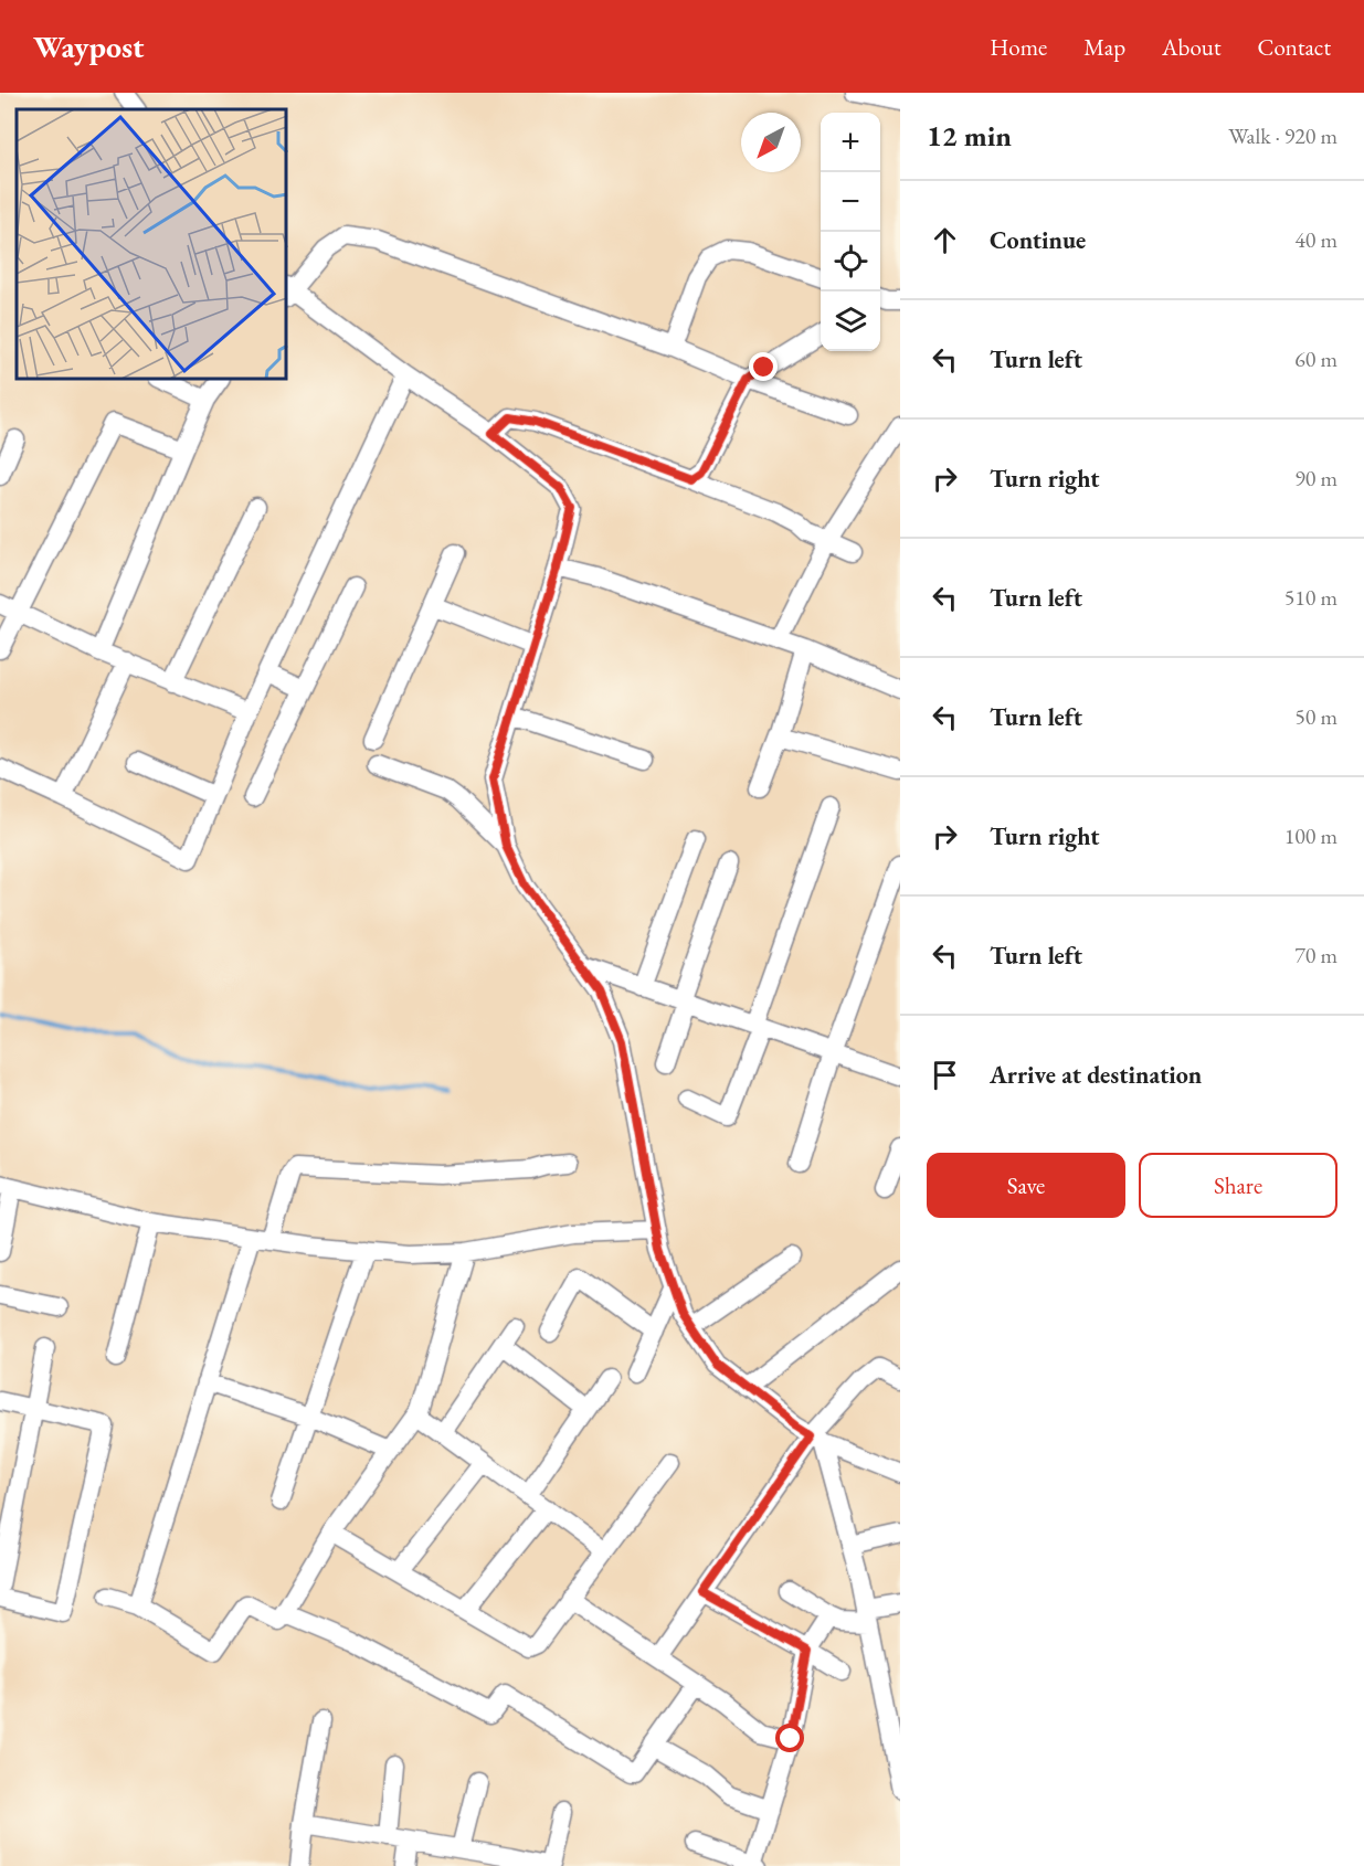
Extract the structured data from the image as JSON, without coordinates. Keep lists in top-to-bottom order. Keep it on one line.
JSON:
{"north":"bottom left","page":{"header":"Waypost","nav":["Home","Map","About","Contact"],"heading":["12 min","Walk · 920 m"],"map_buttons":["+","−"],"list":[["Continue","40 m"],["Turn left","60 m"],["Turn right","90 m"],["Turn left","510 m"],["Turn left","50 m"],["Turn right","100 m"],["Turn left","70 m"],"Arrive at destination"],"buttons":["Save","Share"]}}
